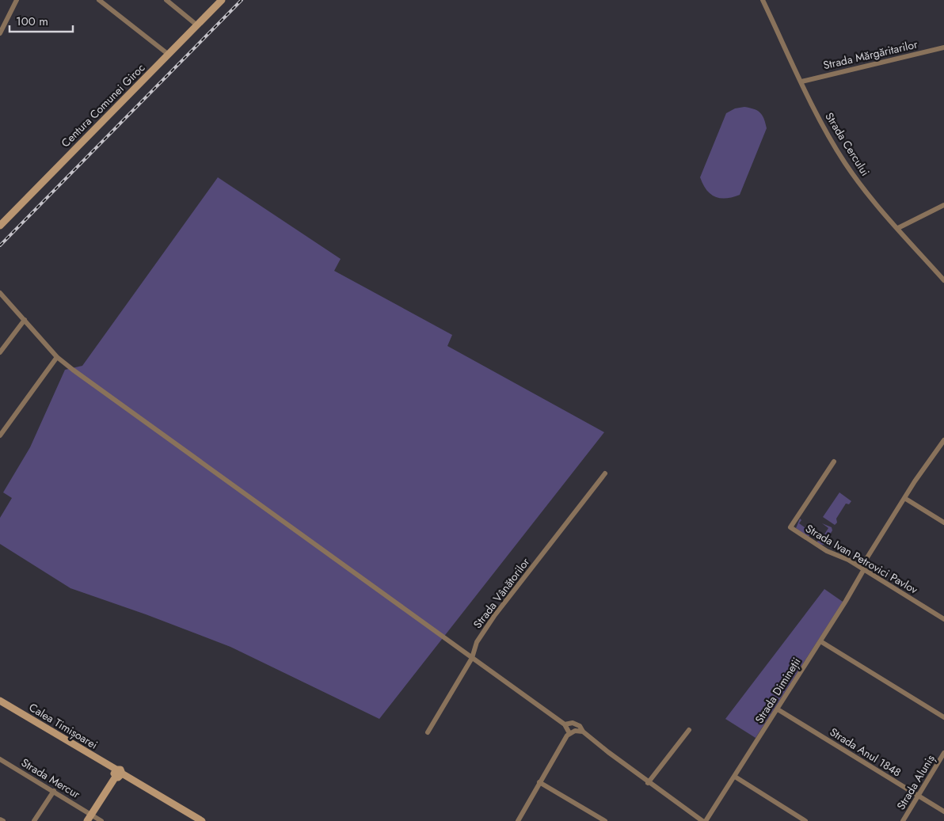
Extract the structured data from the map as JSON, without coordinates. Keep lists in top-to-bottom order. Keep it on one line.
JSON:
{"streets":{"main road":["Centura Comunei Giroc","Calea Timișoarei"],"street":["Strada Mărgăritarilor","Strada Cercului","Strada Ivan Petrovici Pavlov","Strada Vânătorilor","Strada Dimineții","Strada Anul 1848","Strada Mercur","Strada Aluniș"]},"crossings":[["Strada Mărgăritarilor","Strada Cercului"],["Strada Ivan Petrovici Pavlov","Strada Dimineții"],["Strada Dimineții","Strada Anul 1848"],["Strada Anul 1848","Strada Aluniș"]],"scale_bar":"100 m"}
